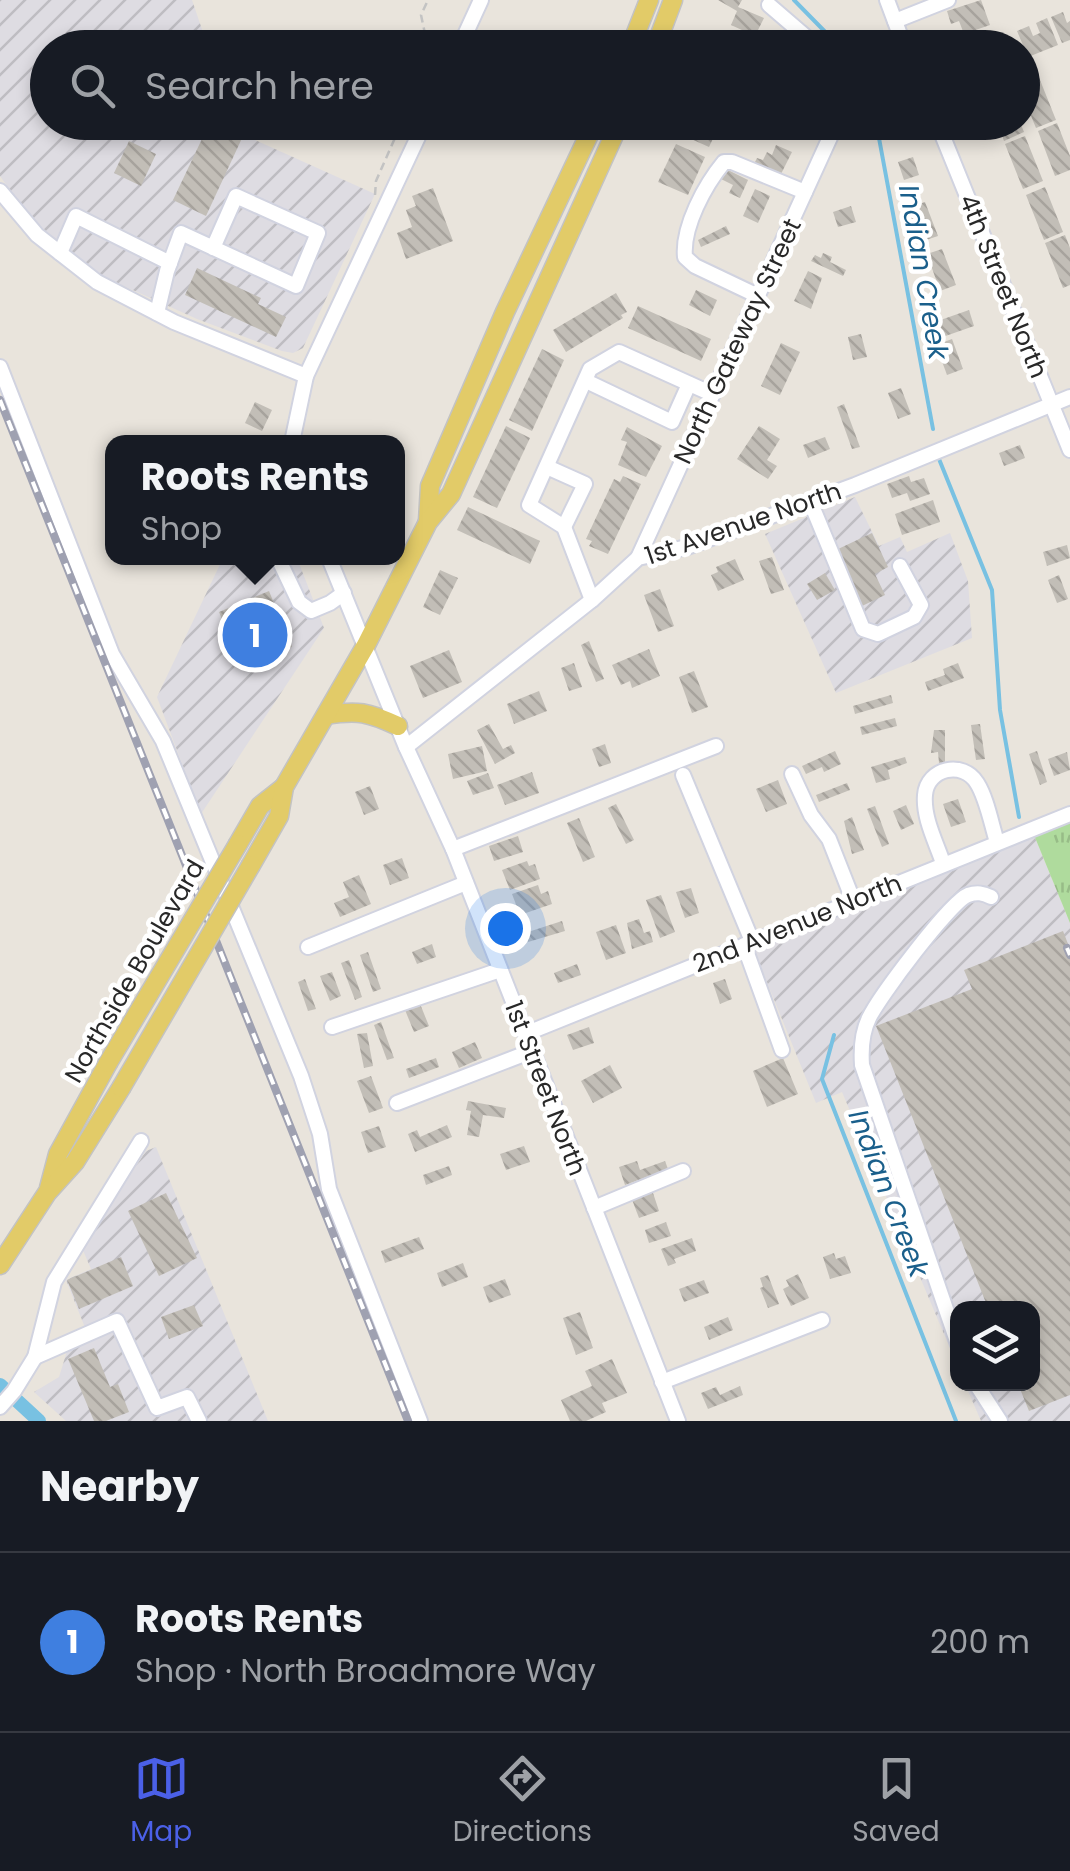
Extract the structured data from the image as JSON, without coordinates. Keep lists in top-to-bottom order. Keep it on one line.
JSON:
{"streets":{"main road":["Northside Boulevard"],"street":["4th Street North","North Gateway Street","1st Avenue North","2nd Avenue North","1st Street North"]},"crossings":[["4th Street North","1st Avenue North"],["North Gateway Street","1st Avenue North"],["1st Avenue North","1st Street North"],["2nd Avenue North","1st Street North"],["Northside Boulevard","1st Street North"]],"water":["Indian Creek"],"page":{"search":"Search here","popup":["Roots Rents","Shop"],"pins":"1","heading":"Nearby","list":[{"mark":"1","name":"Roots Rents","note":"Shop · North Broadmore Way","value":"200 m"}],"nav":["Map","Directions","Saved"]}}
